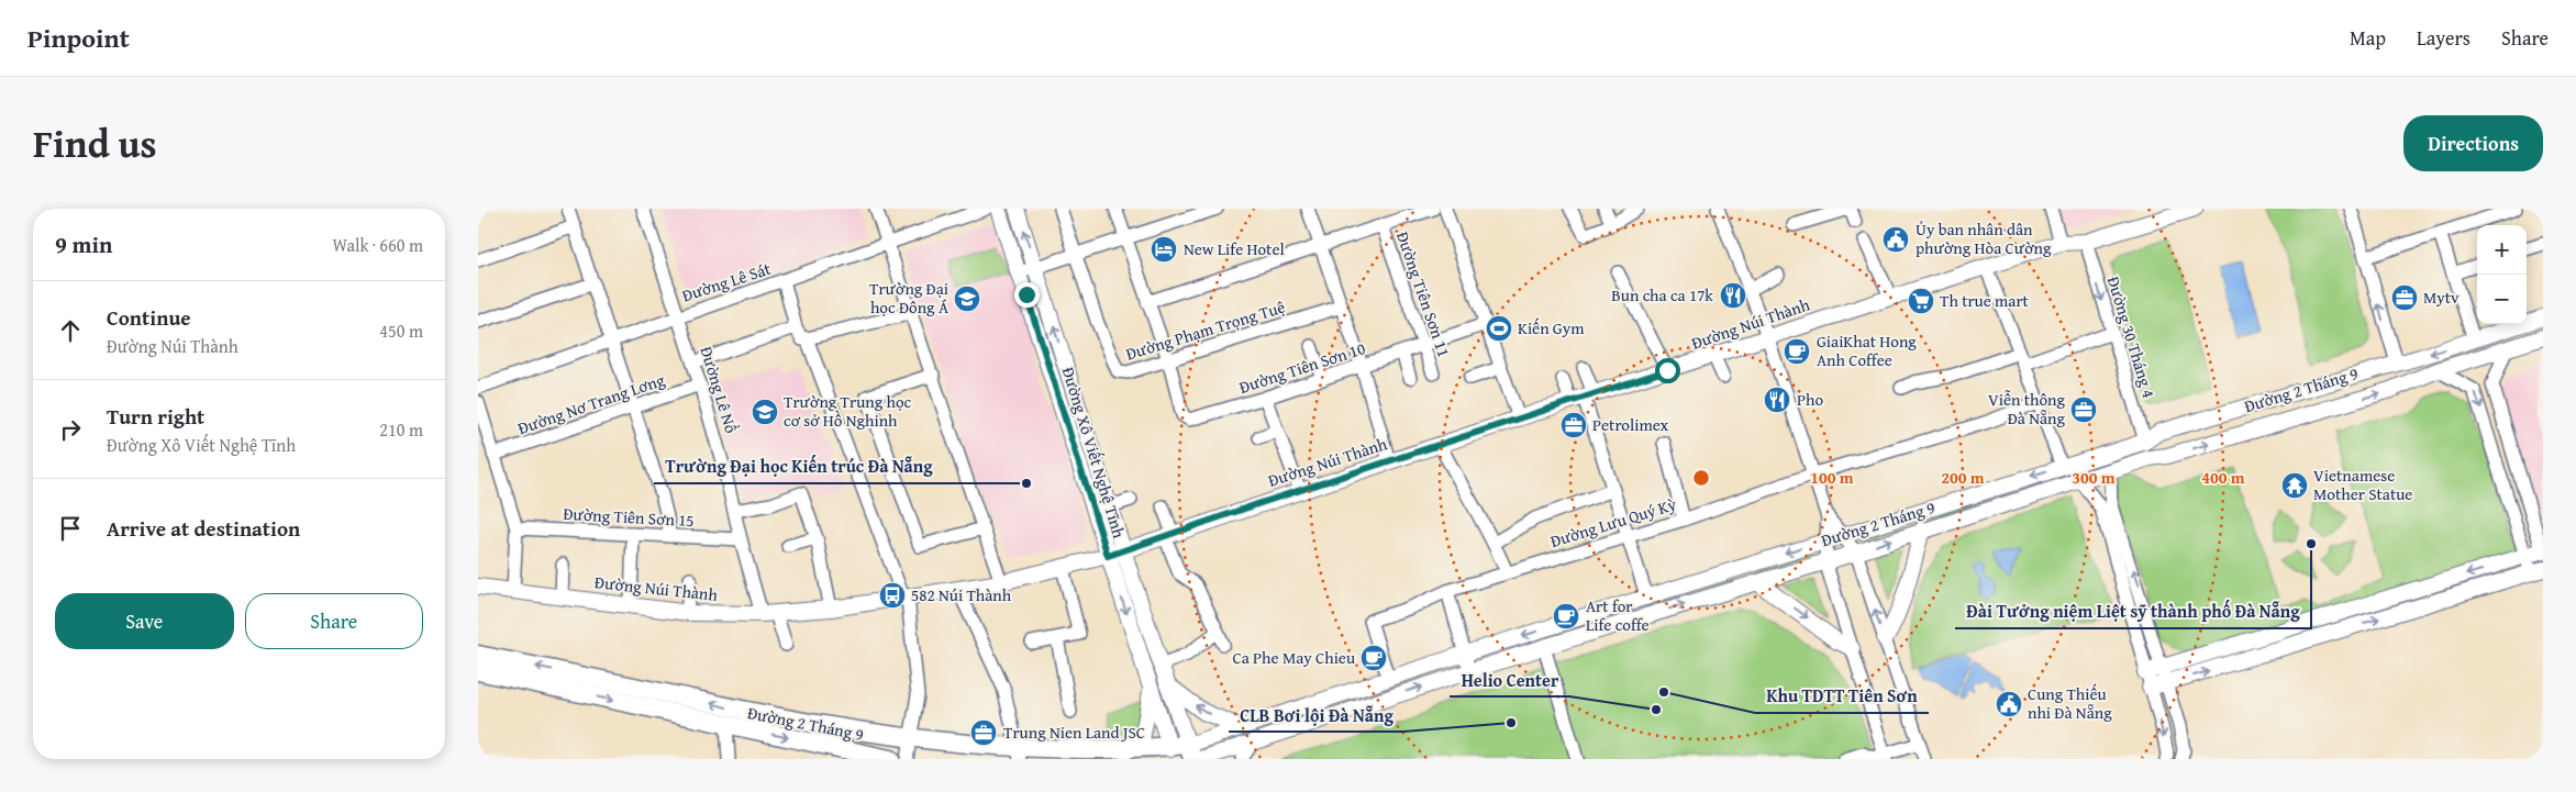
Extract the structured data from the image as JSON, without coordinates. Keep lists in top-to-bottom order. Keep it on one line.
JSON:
{"streets":{"highway":["Đường 2 Tháng 9"],"main road":["Đường Núi Thành","Đường Xô Viết Nghệ Tĩnh"],"street":["Đường Lê Sát","Đường Tiên Sơn 11","Đường Phạm Trọng Tuệ","Đường 30 Tháng 4","Đường Tiên Sơn 10","Đường Lê Nổ","Đường Nơ Trang Lơng","Đường Tiên Sơn 15","Đường Lưu Quý Kỳ"]},"crossings":[["Đường Lê Sát","Đường Lê Nổ"],["Đường Tiên Sơn 11","Đường Tiên Sơn 10"],["Đường Núi Thành","Đường 30 Tháng 4"],["Đường Núi Thành","Đường Lê Nổ"],["Đường Núi Thành","Đường Xô Viết Nghệ Tĩnh"],["Đường Phạm Trọng Tuệ","Đường Tiên Sơn 10"],["Đường 30 Tháng 4","Đường 2 Tháng 9"],["Đường Lê Nổ","Đường Nơ Trang Lơng"],["Đường Lê Nổ","Đường Tiên Sơn 15"],["Đường 2 Tháng 9","Đường Xô Viết Nghệ Tĩnh"],["Đường 2 Tháng 9","Đường Lưu Quý Kỳ"]],"places":{"public building":["Ủy ban nhân dân phường Hòa Cường","Cung Thiếu nhi Đà Nẵng"],"hotel":["New Life Hotel"],"restaurant":["Bun cha ca 17k","Pho"],"office":["Mytv","Viễn thông Đà Nẵng","Petrolimex","Trung Nien Land JSC"],"school or university":["Trường Đại học Đông Á","Trường Trung học cơ sở Hồ Nghinh"],"supermarket":["Th true mart"],"sports":["Kiến Gym"],"cafe":["GiaiKhat Hong Anh Coffee","Art for Life coffe","Ca Phe May Chieu"],"other":["Trường Đại học Kiến trúc Đà Nẵng","Đài Tưởng niệm Liệt sỹ thành phố Đà Nẵng","Khu TDTT Tiên Sơn","Helio Center","CLB Bơi lội Đà Nẵng"],"temple":["Vietnamese Mother Statue"],"bus stop":["582 Núi Thành"]},"page":{"header":"Pinpoint","nav":["Map","Layers","Share"],"title":"Find us","buttons":["Directions",["Save","Share"]],"heading":["9 min","Walk · 660 m"],"map_buttons":["+","−"],"list":[["Continue","Đường Núi Thành","450 m"],["Turn right","Đường Xô Viết Nghệ Tĩnh","210 m"],"Arrive at destination"]},"rings":["100 m","200 m","300 m","400 m"]}
